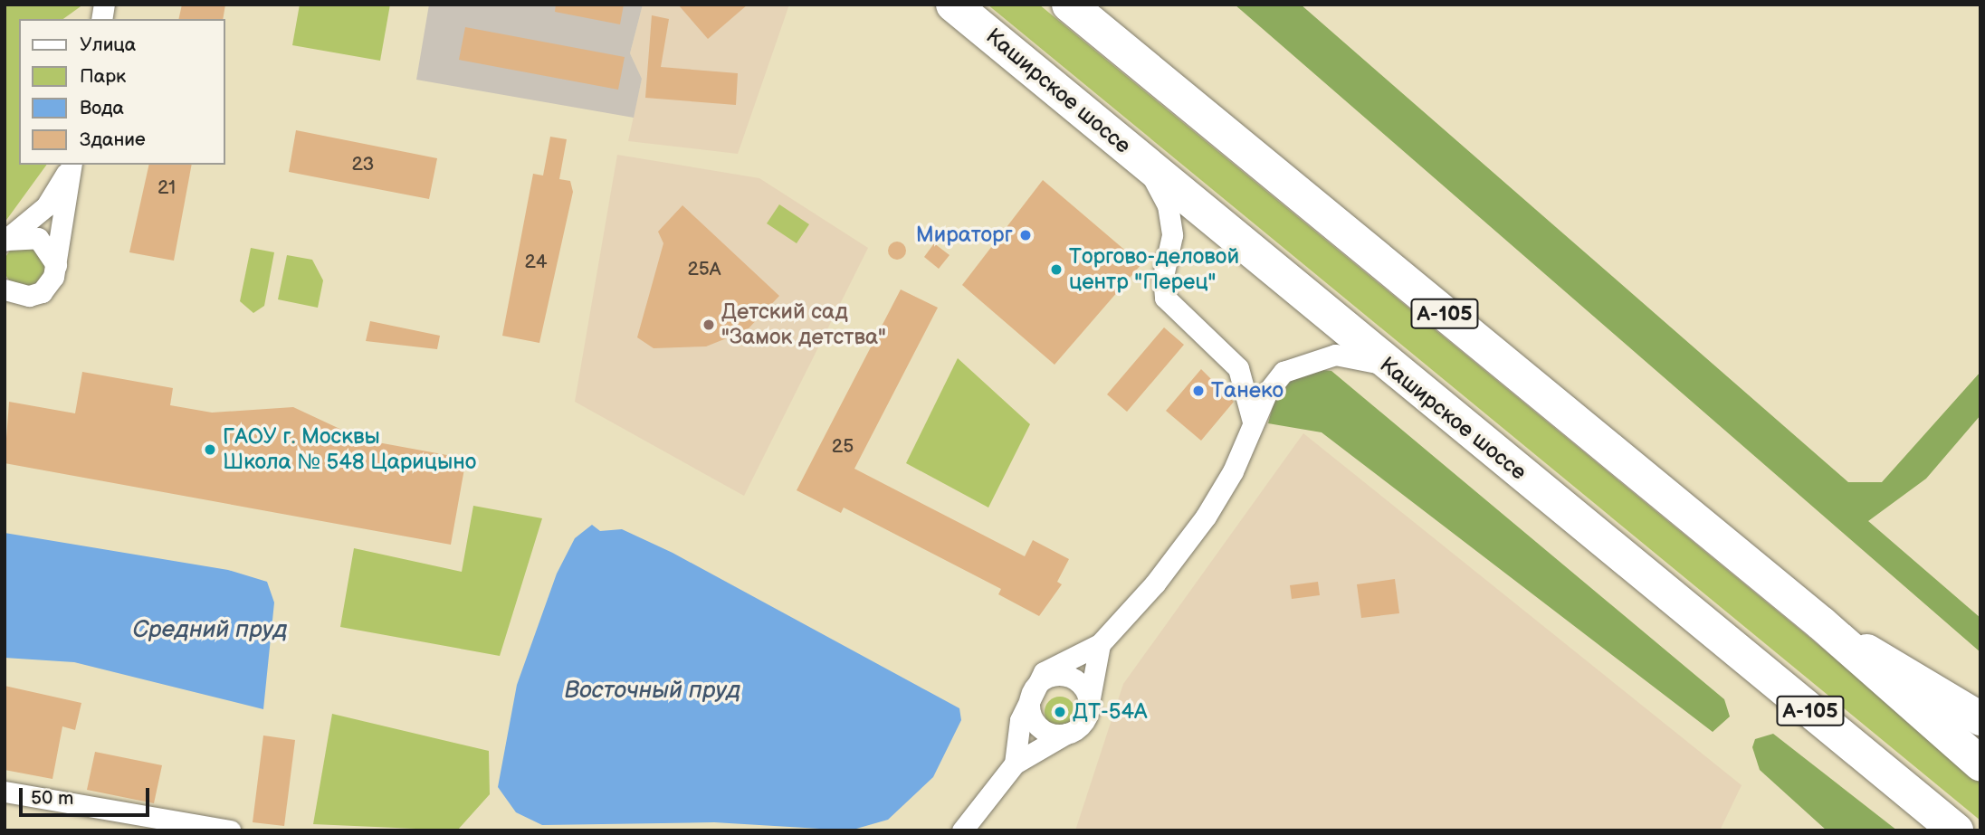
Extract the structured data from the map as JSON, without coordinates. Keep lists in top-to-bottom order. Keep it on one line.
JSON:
{"streets":{"highway":["Каширское шоссе","А-105"]},"water":["Средний пруд","Восточный пруд"],"places":["Мираторг","Торгово-деловой центр \"Перец\"","Детский сад \"Замок детства\"","Танеко","ГАОУ г. Москвы Школа № 548 Царицыно","ДТ-54А"],"house_numbers":["23","21","24","25А","25"],"legend":["Улица","Парк","Вода","Здание"],"scale_bar":"50 m"}
